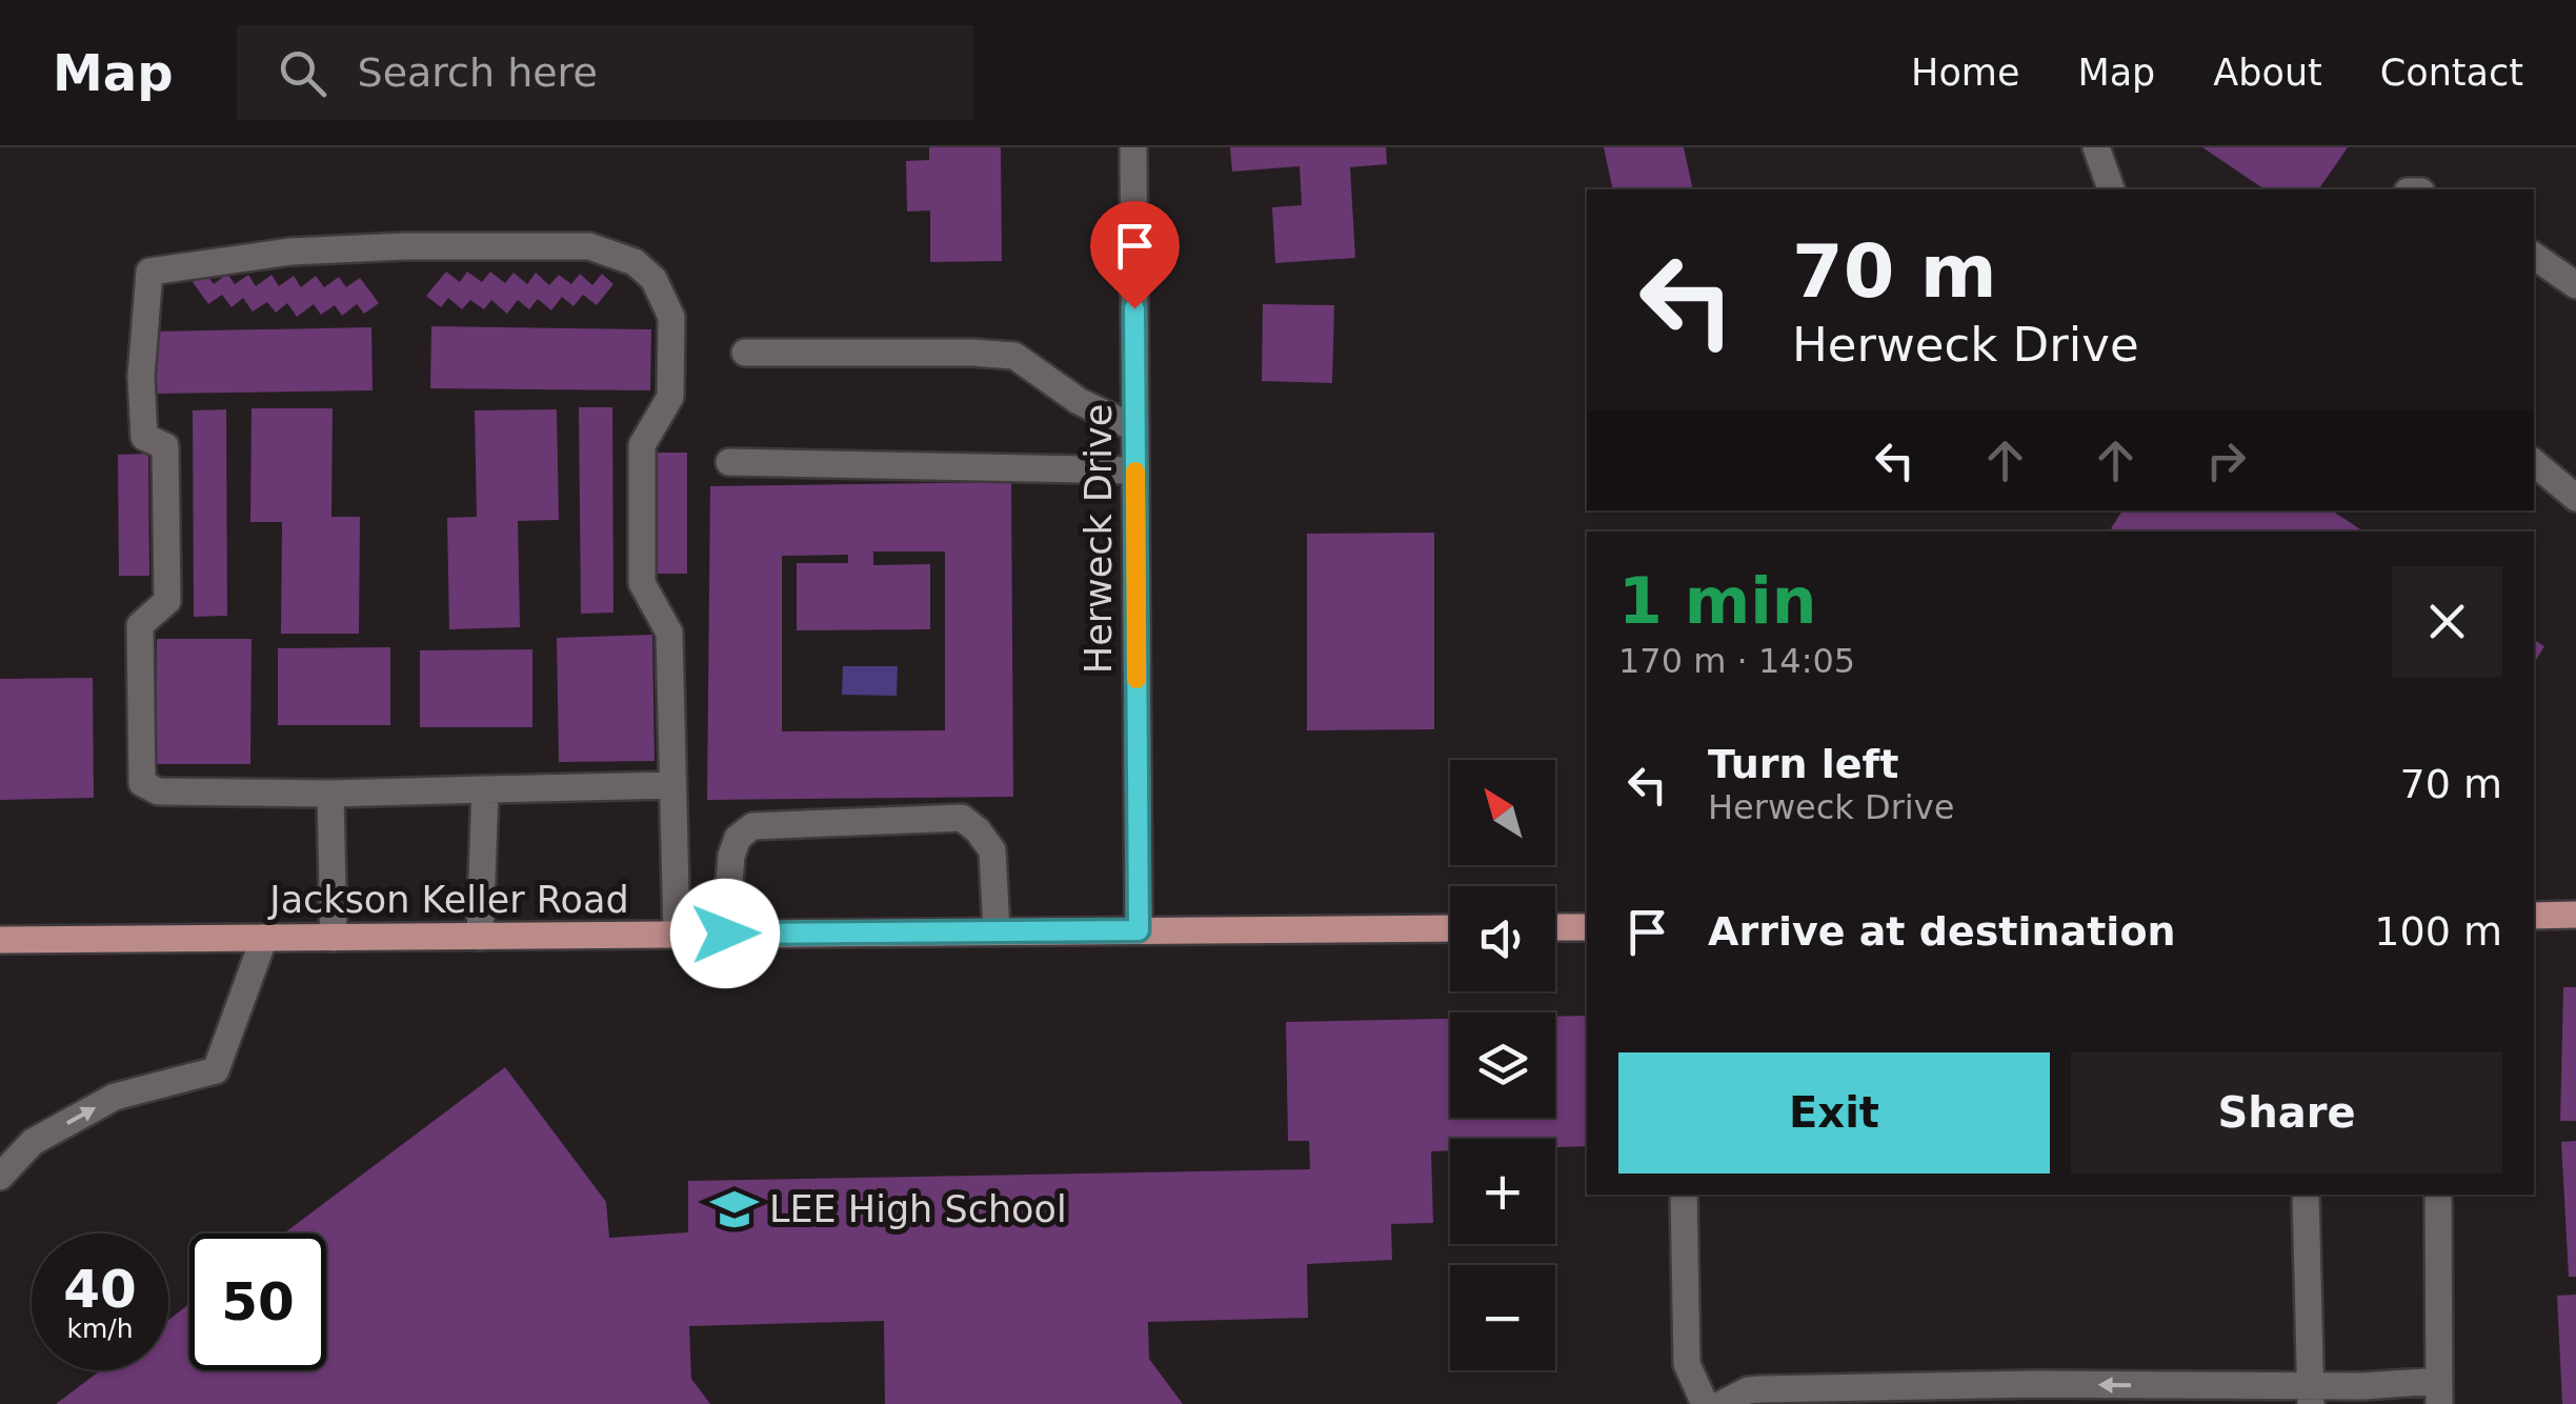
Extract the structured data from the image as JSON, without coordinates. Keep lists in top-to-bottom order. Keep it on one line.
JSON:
{"streets":{"main road":["Jackson Keller Road"],"street":["Herweck Drive"]},"crossings":[["Herweck Drive","Jackson Keller Road"]],"places":{"school or university":["LEE High School"]},"north":"top left","page":{"header":"Map","search":"Search here","nav":["Home","Map","About","Contact"],"turn":["70 m","Herweck Drive"],"heading":["1 min","170 m · 14:05"],"list":[{"name":"Turn left","note":"Herweck Drive","value":"70 m"},{"name":"Arrive at destination","value":"100 m"}],"map_buttons":["+","−"],"buttons":["Exit","Share"],"speed":"40 km/h","limit":"50"}}
